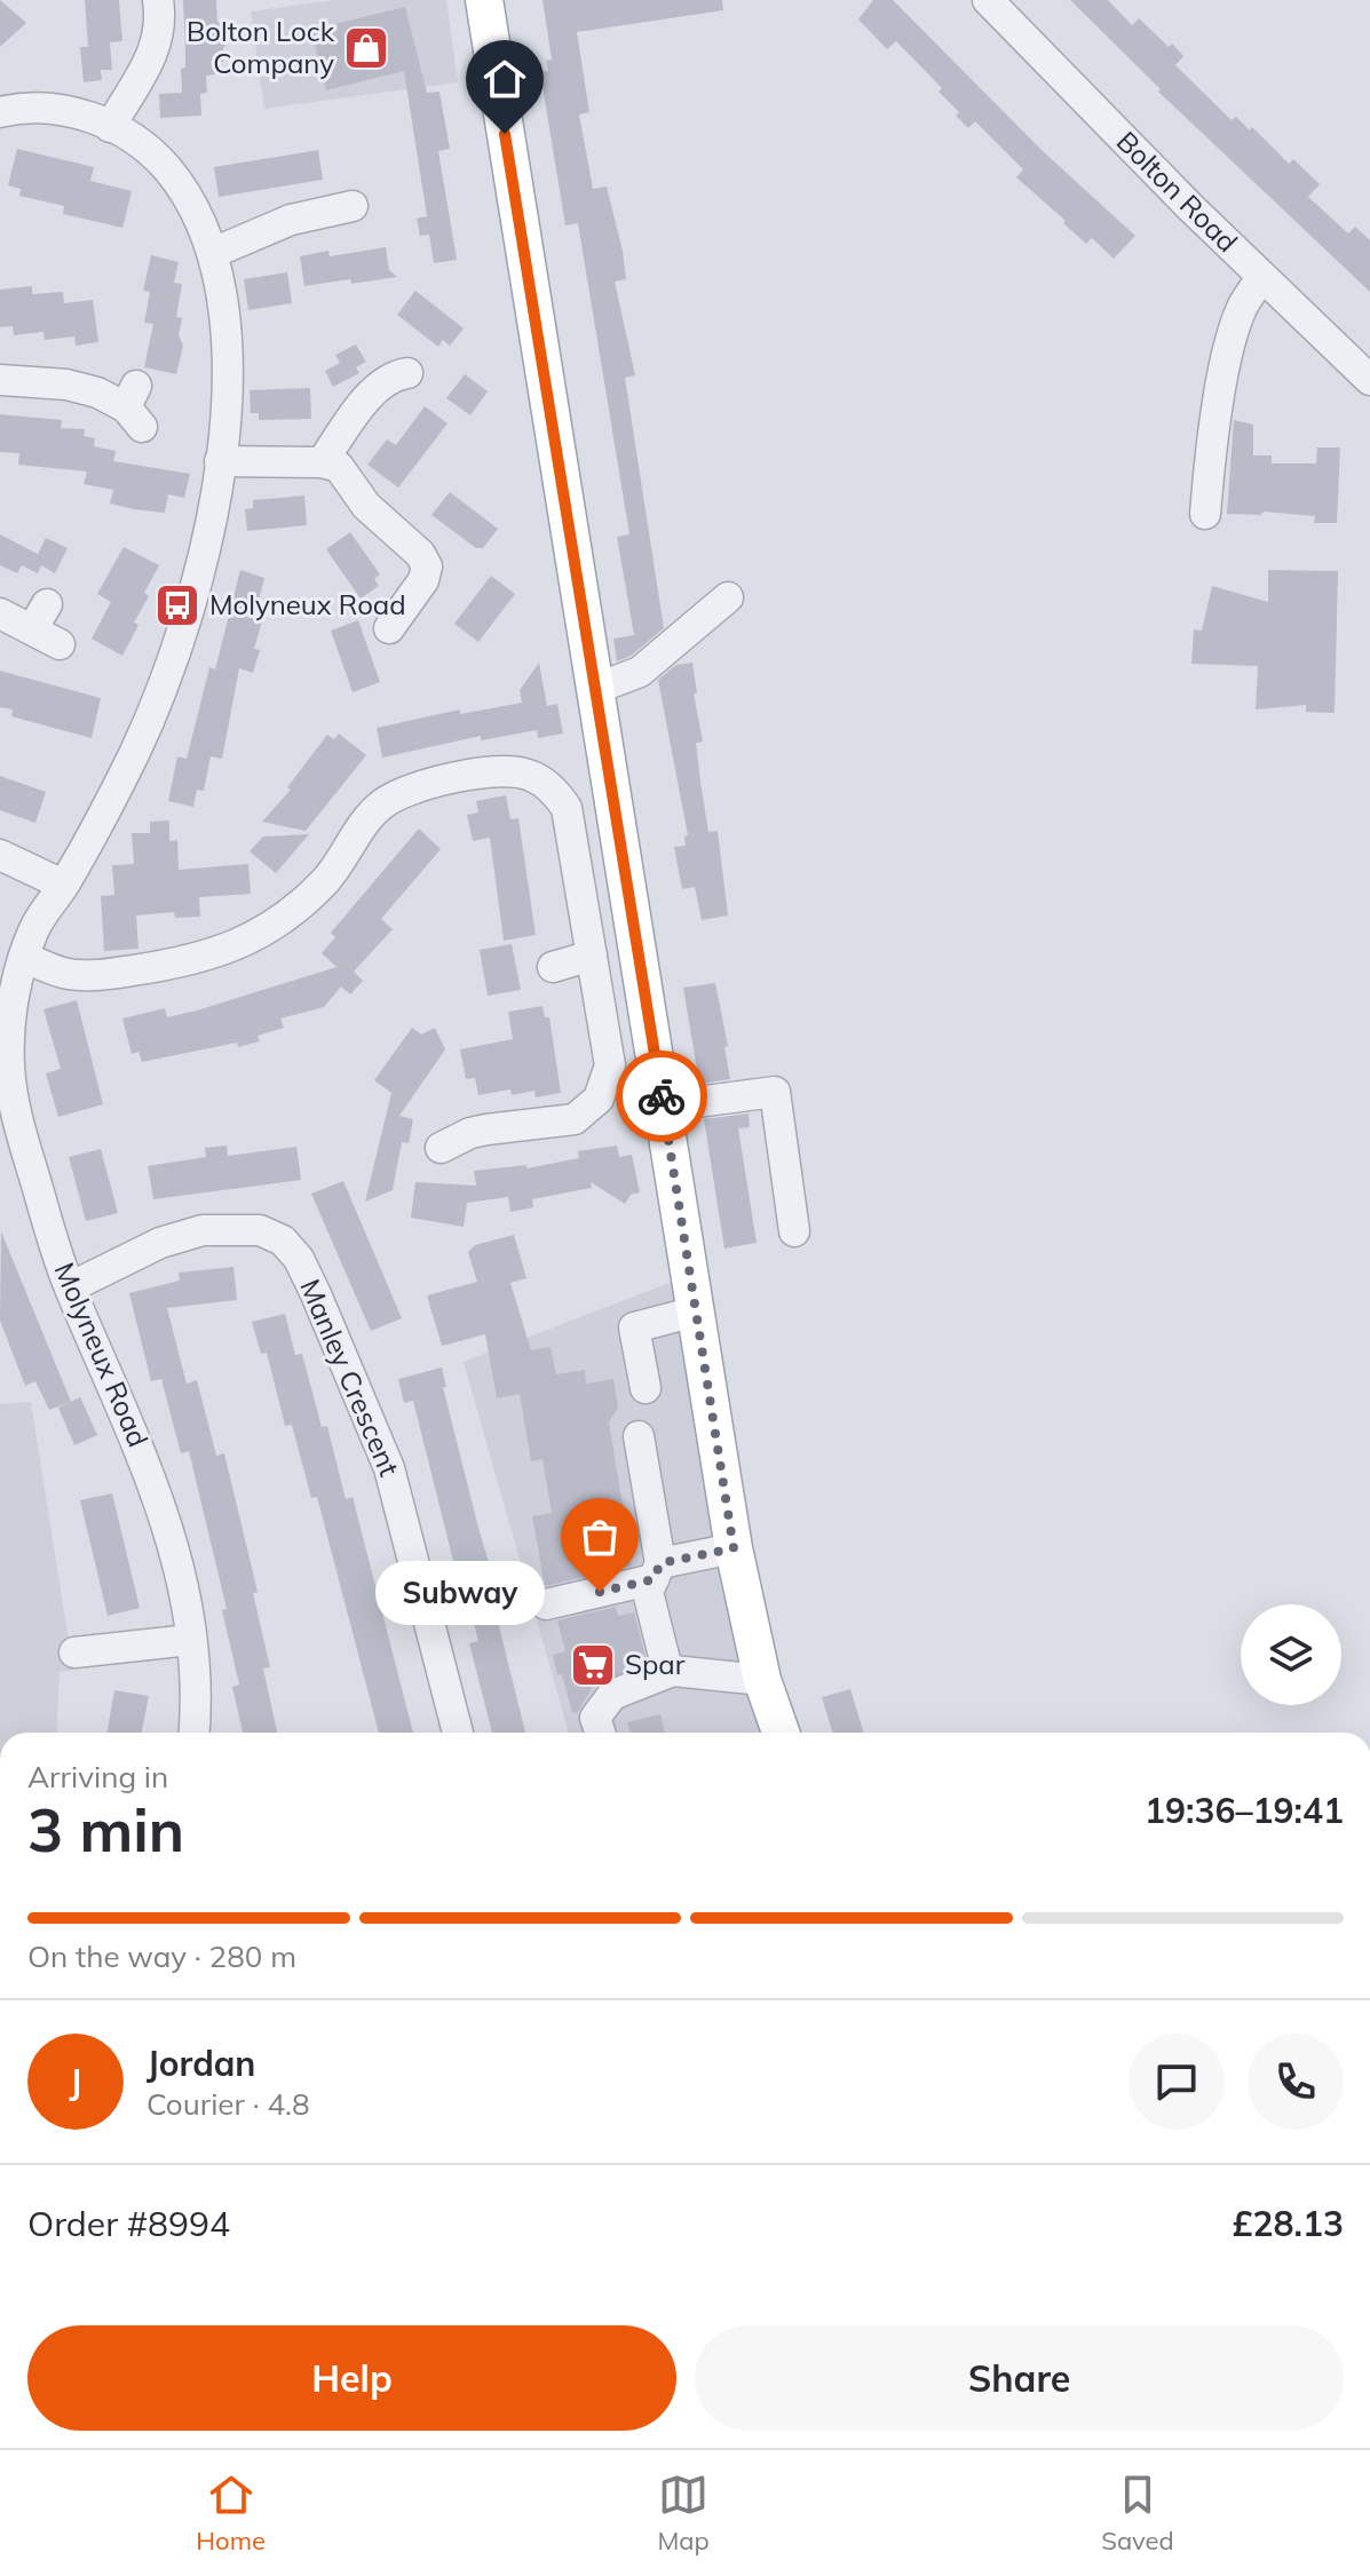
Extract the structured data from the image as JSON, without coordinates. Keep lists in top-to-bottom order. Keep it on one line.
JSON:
{"streets":{"street":["Bolton Road","Molyneux Road","Manley Crescent"]},"crossings":[["Molyneux Road","Manley Crescent"]],"places":{"shop":["Bolton Lock Company"],"bus stop":["Molyneux Road"],"other":["Subway"],"supermarket":["Spar"]},"page":{"bubble":"Subway","heading":["3 min","Arriving in","19:36–19:41"],"panel":["Jordan","Courier · 4.8","Order #8994","£28.13"],"bar":"On the way · 280 m","round":"J","buttons":["Help","Share"],"tabs":["Home","Map","Saved"]}}
